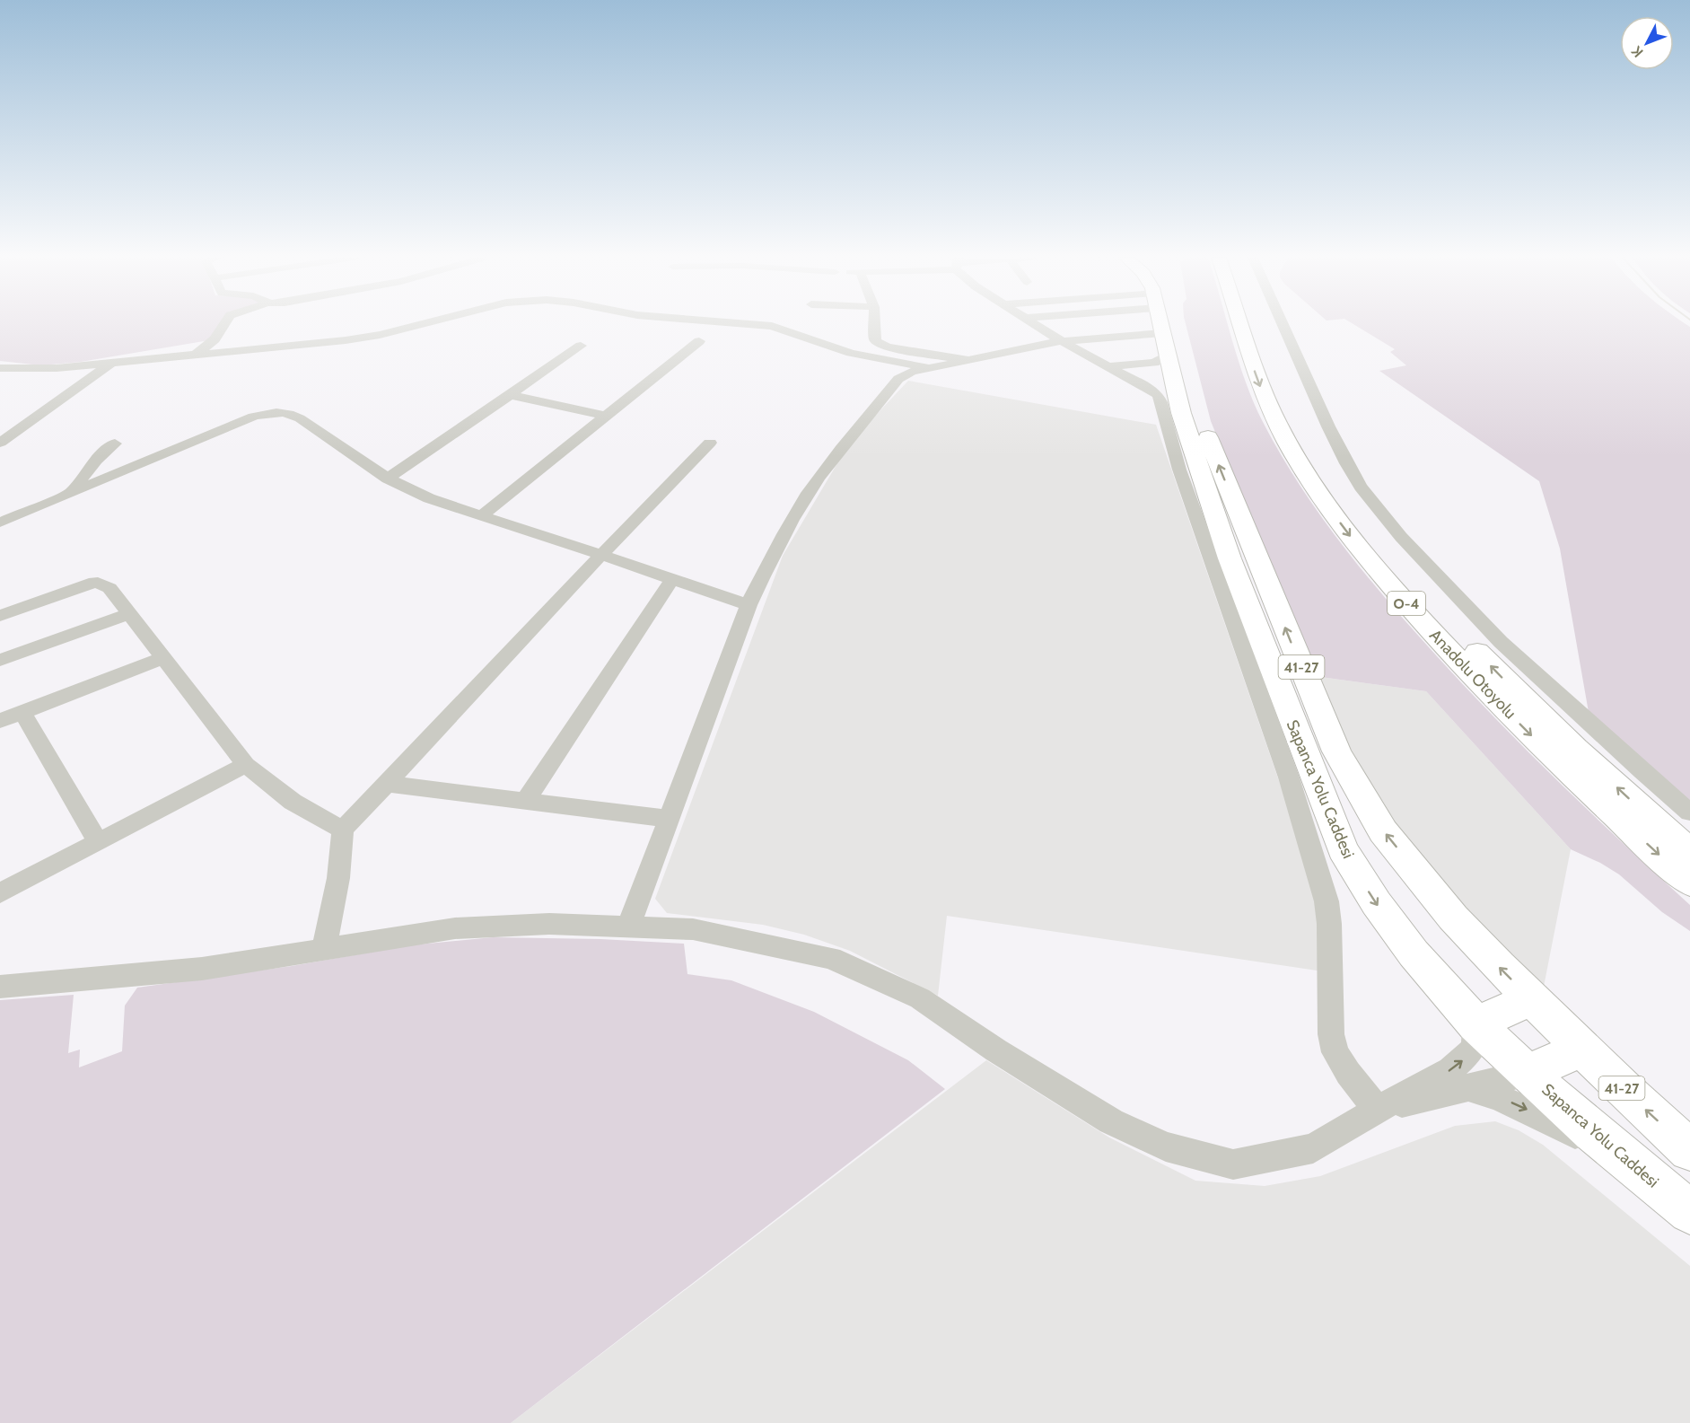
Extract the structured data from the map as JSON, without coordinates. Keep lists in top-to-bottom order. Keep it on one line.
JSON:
{"streets":{"highway":["O-4","41-27","Anadolu Otoyolu","Sapanca Yolu Caddesi"]},"north":"bottom left"}
